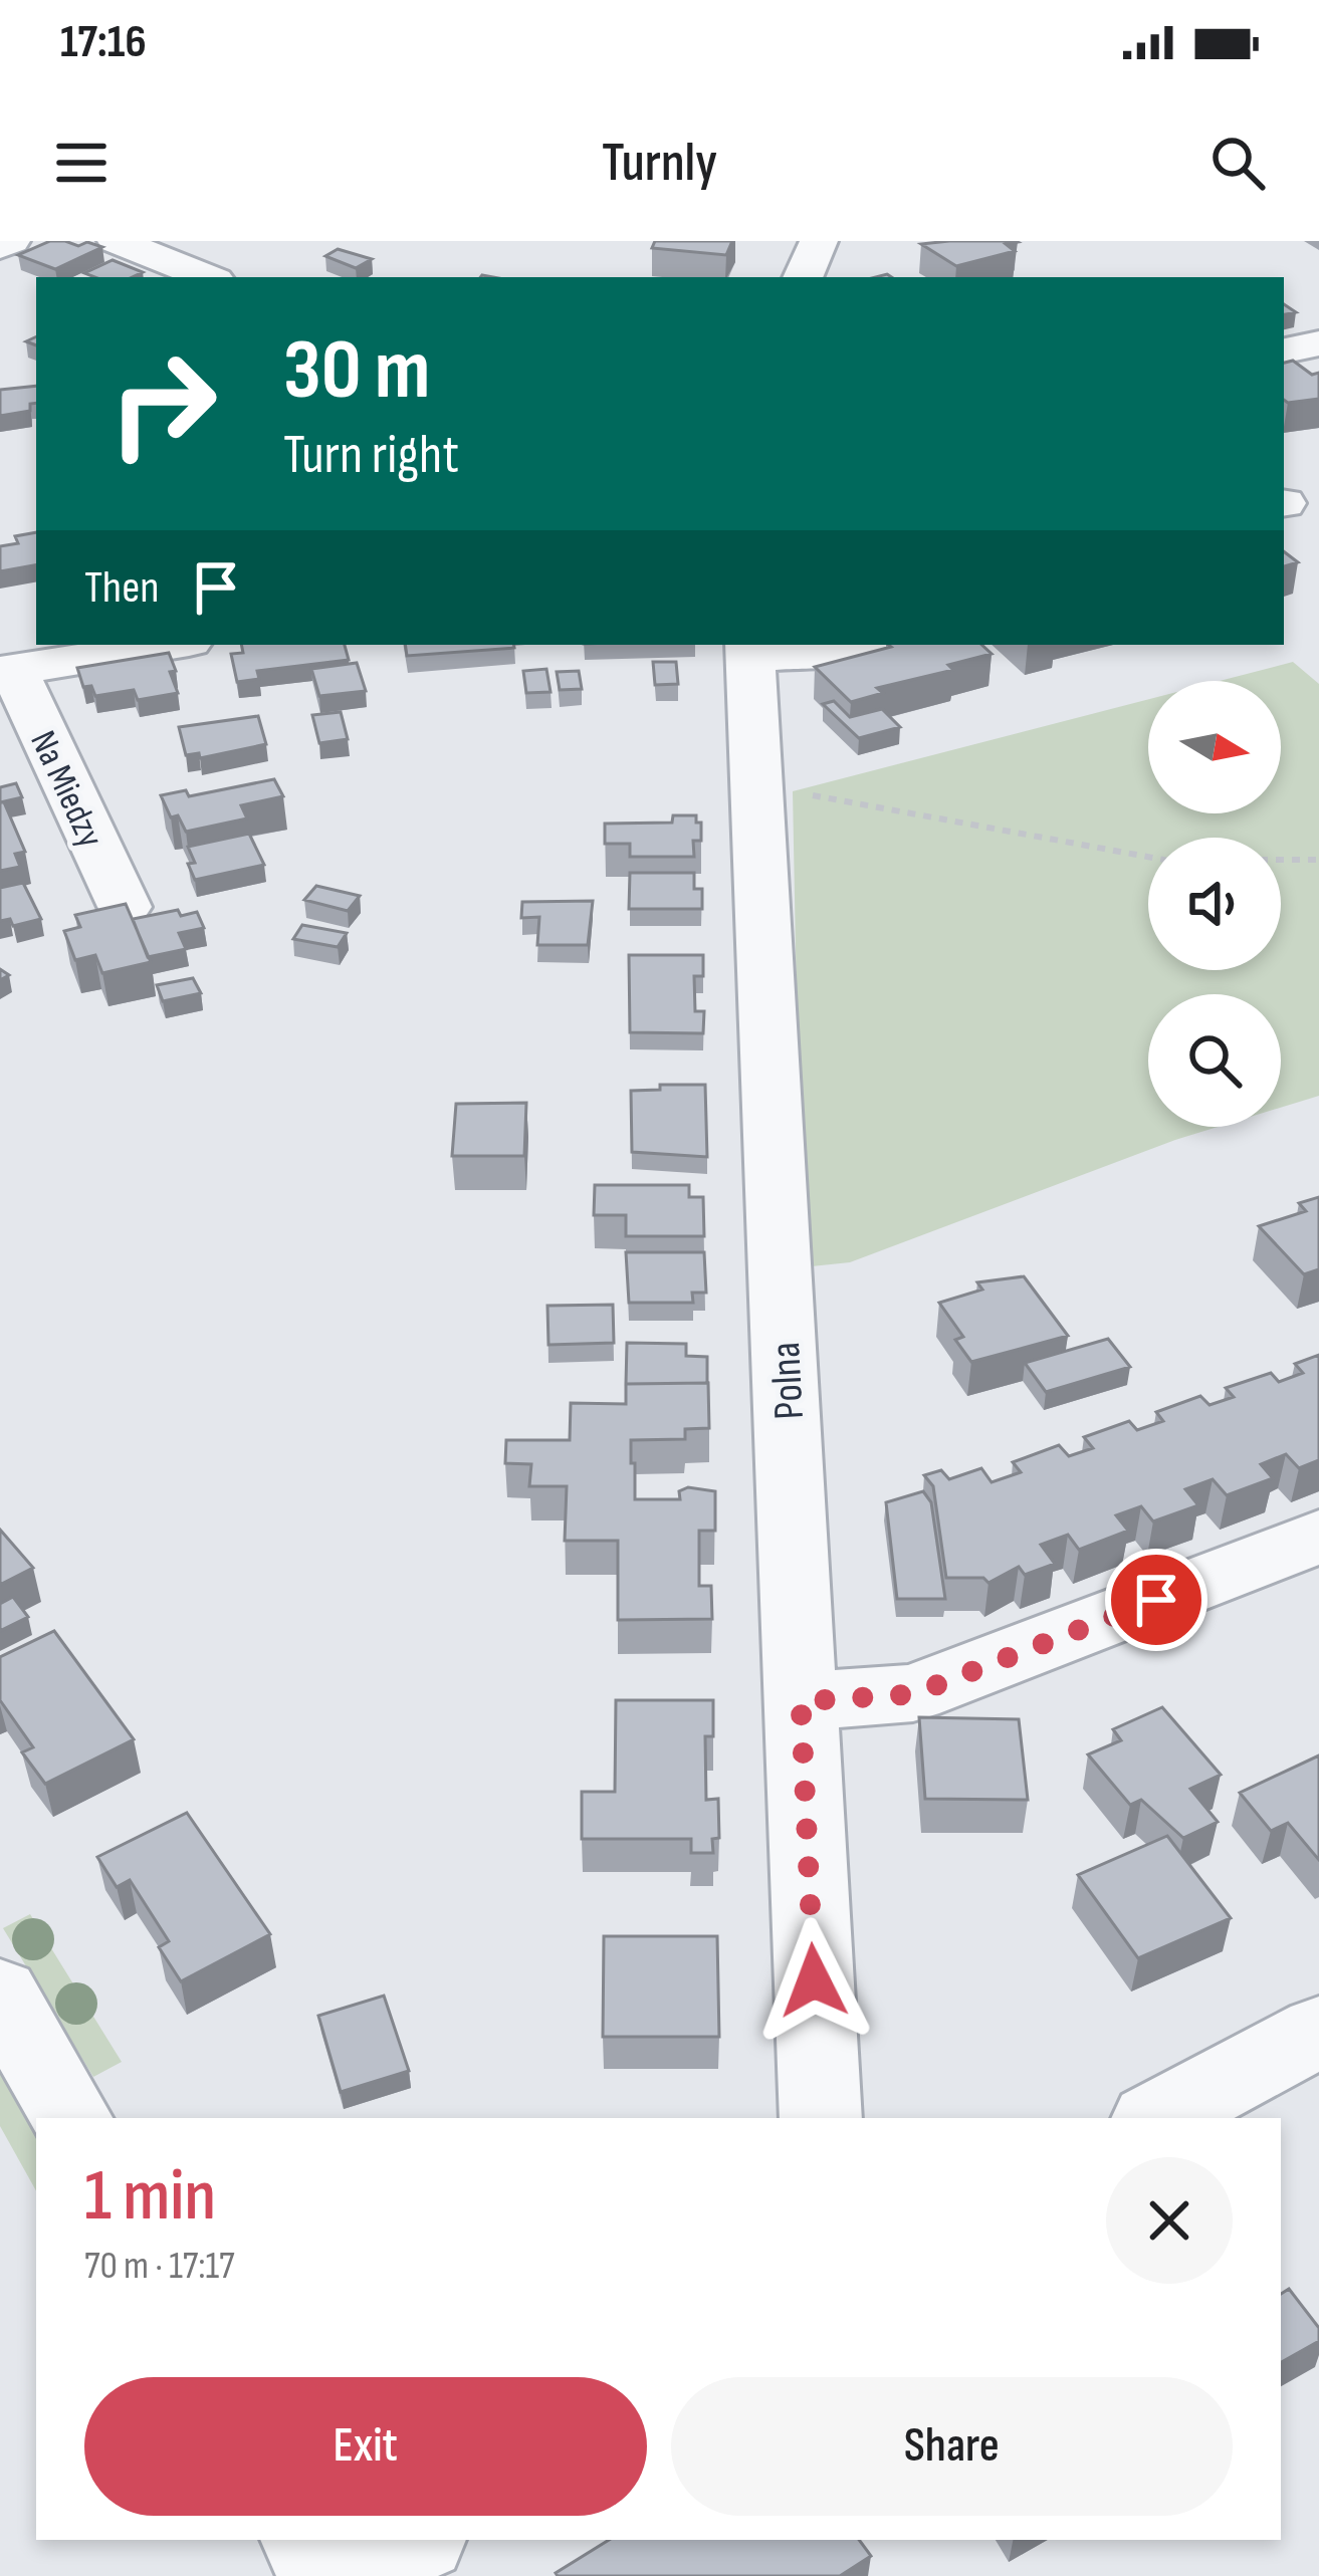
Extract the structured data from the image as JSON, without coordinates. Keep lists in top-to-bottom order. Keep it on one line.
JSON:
{"streets":{"street":["Na Miedzy","Polna"]},"north":"right","page":{"status":"17:16","header":"Turnly","turn":["30 m","Turn right"],"then":"Then","heading":["1 min","70 m · 17:17"],"buttons":["Exit","Share"]}}
